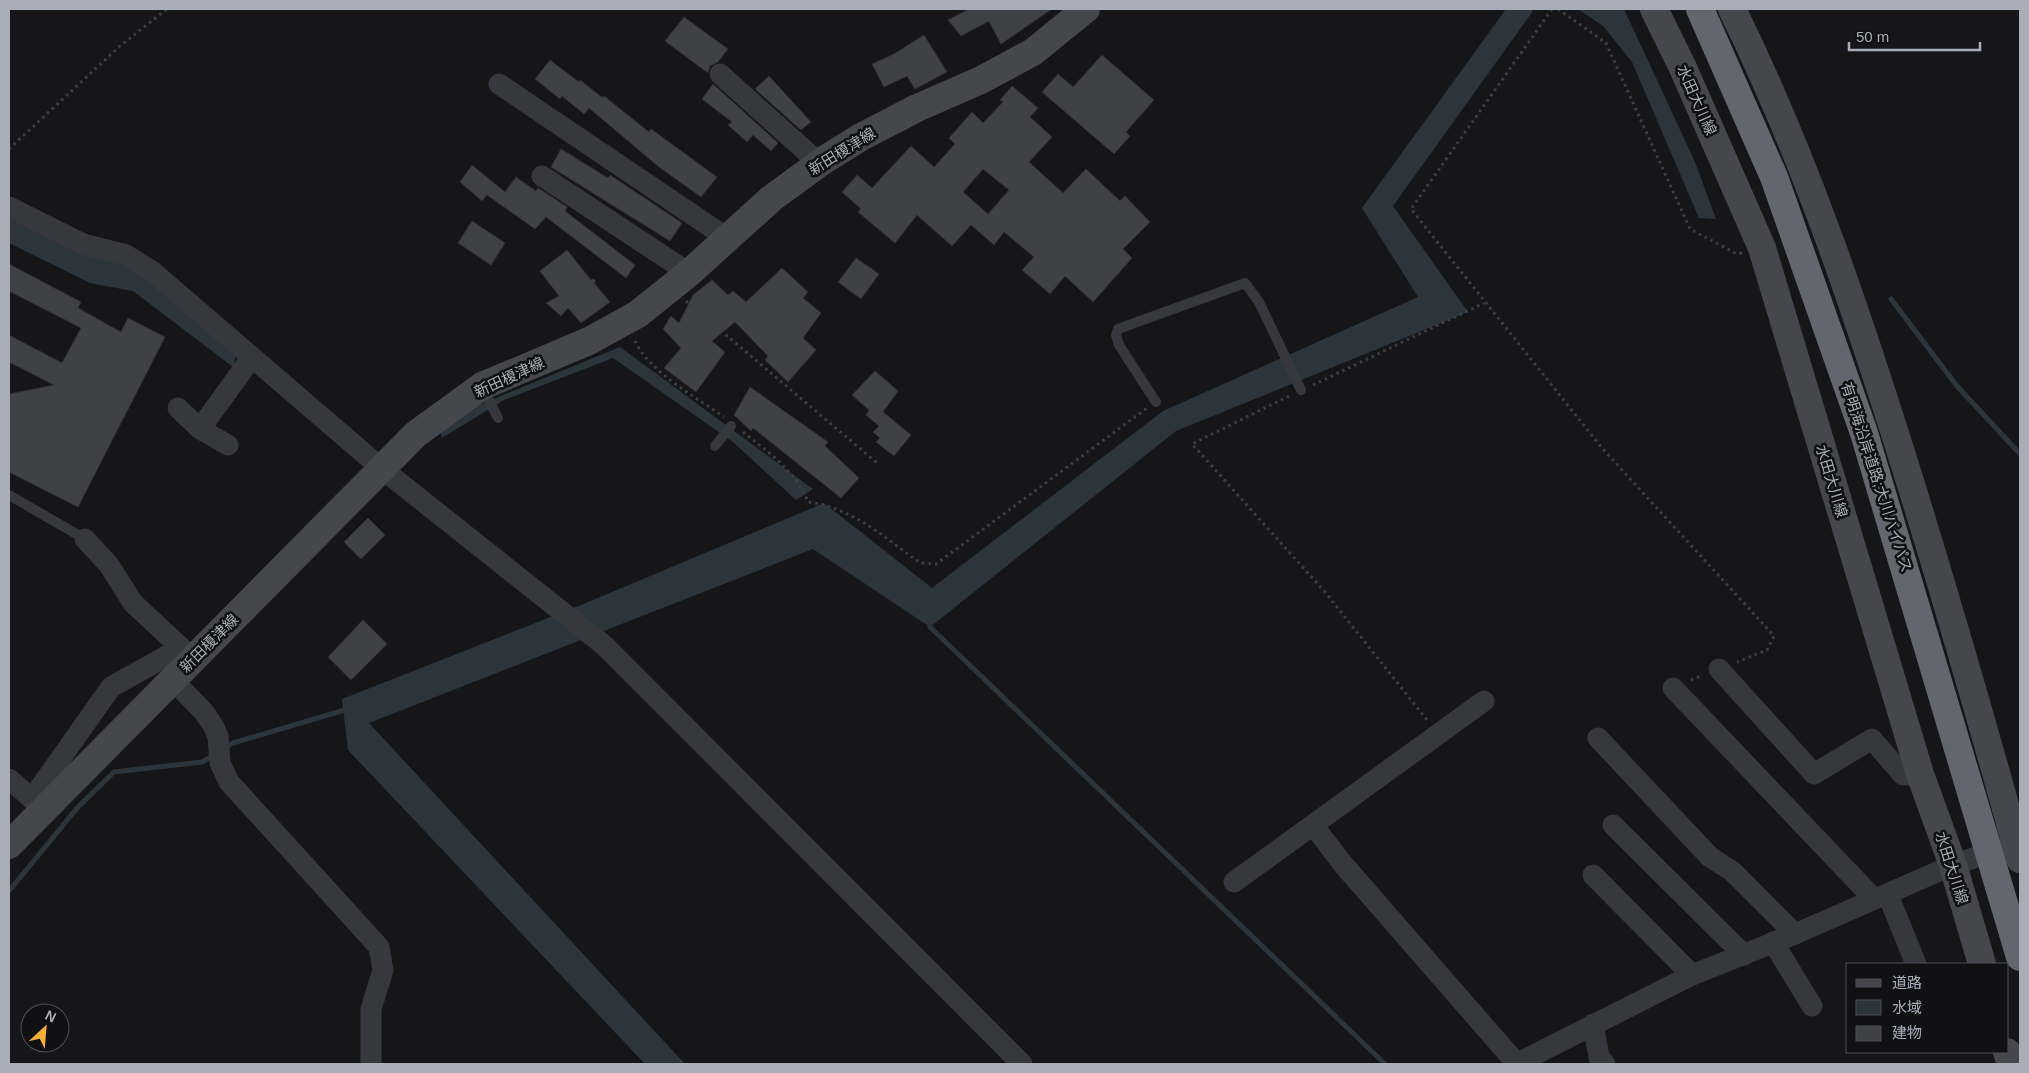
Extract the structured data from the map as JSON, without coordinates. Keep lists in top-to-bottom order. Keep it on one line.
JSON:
{"streets":{"highway":["有明海沿岸道路;大川バイパス"],"main road":["水田大川線","新田榎津線"]},"legend":["道路","水域","建物"],"scale_bar":"50 m","north":"top right"}
